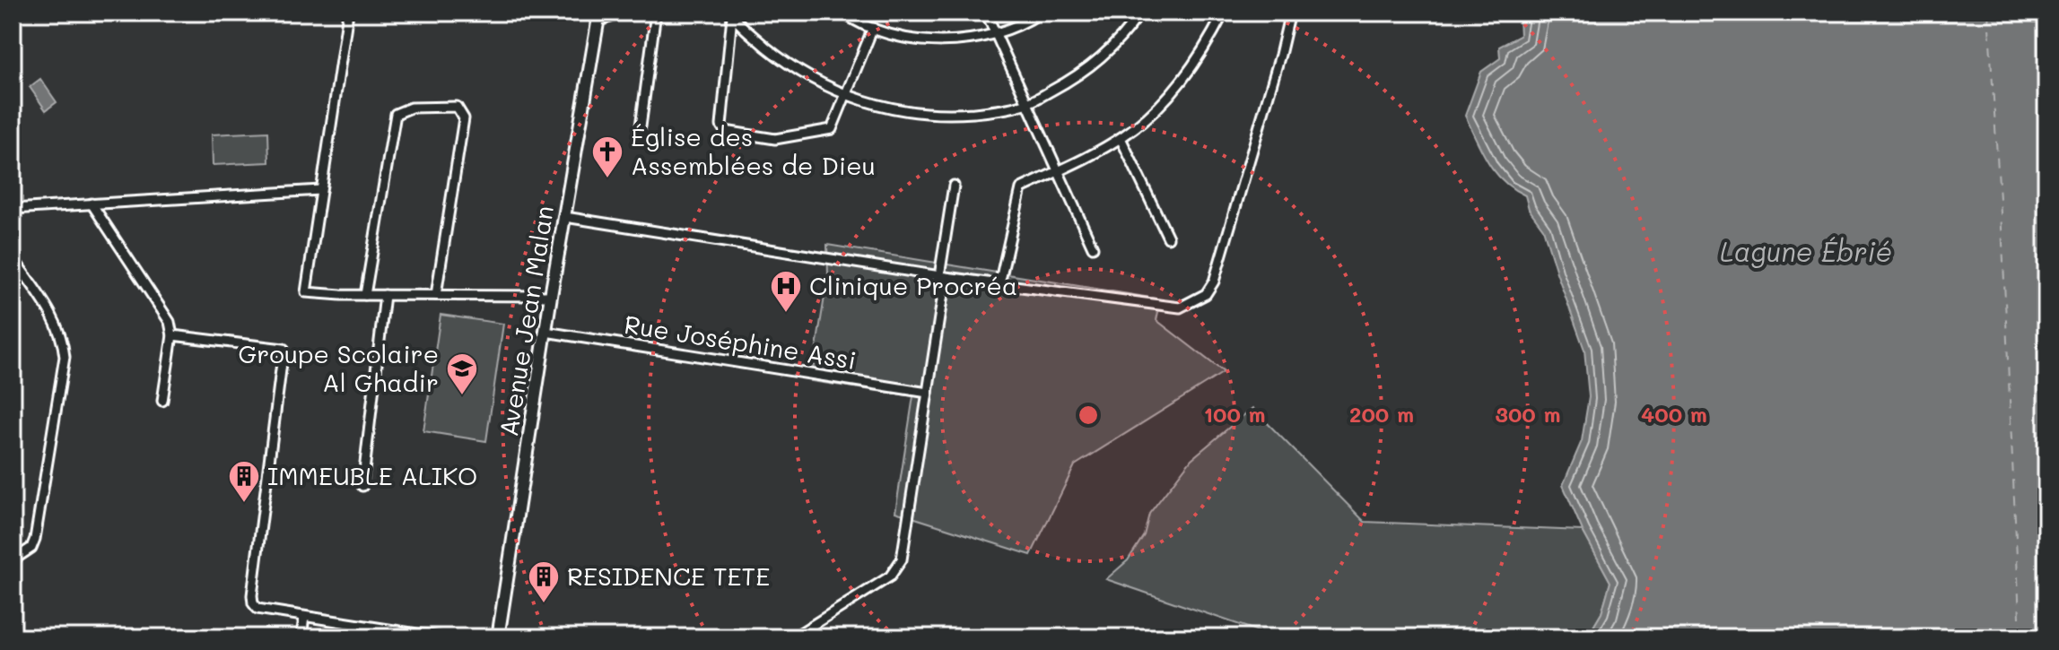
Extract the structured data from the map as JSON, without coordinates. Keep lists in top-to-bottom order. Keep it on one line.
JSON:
{"streets":{"main road":["Avenue Jean Malan"],"street":["Rue Joséphine Assi"]},"crossings":[["Avenue Jean Malan","Rue Joséphine Assi"]],"water":["Lagune Ébrié"],"places":{"church":["Église des Assemblées de Dieu"],"hospital":["Clinique Procréa"],"school or university":["Groupe Scolaire Al Ghadir"],"building":["IMMEUBLE ALIKO","RESIDENCE TETE"]},"rings":["100 m","200 m","300 m","400 m"]}
